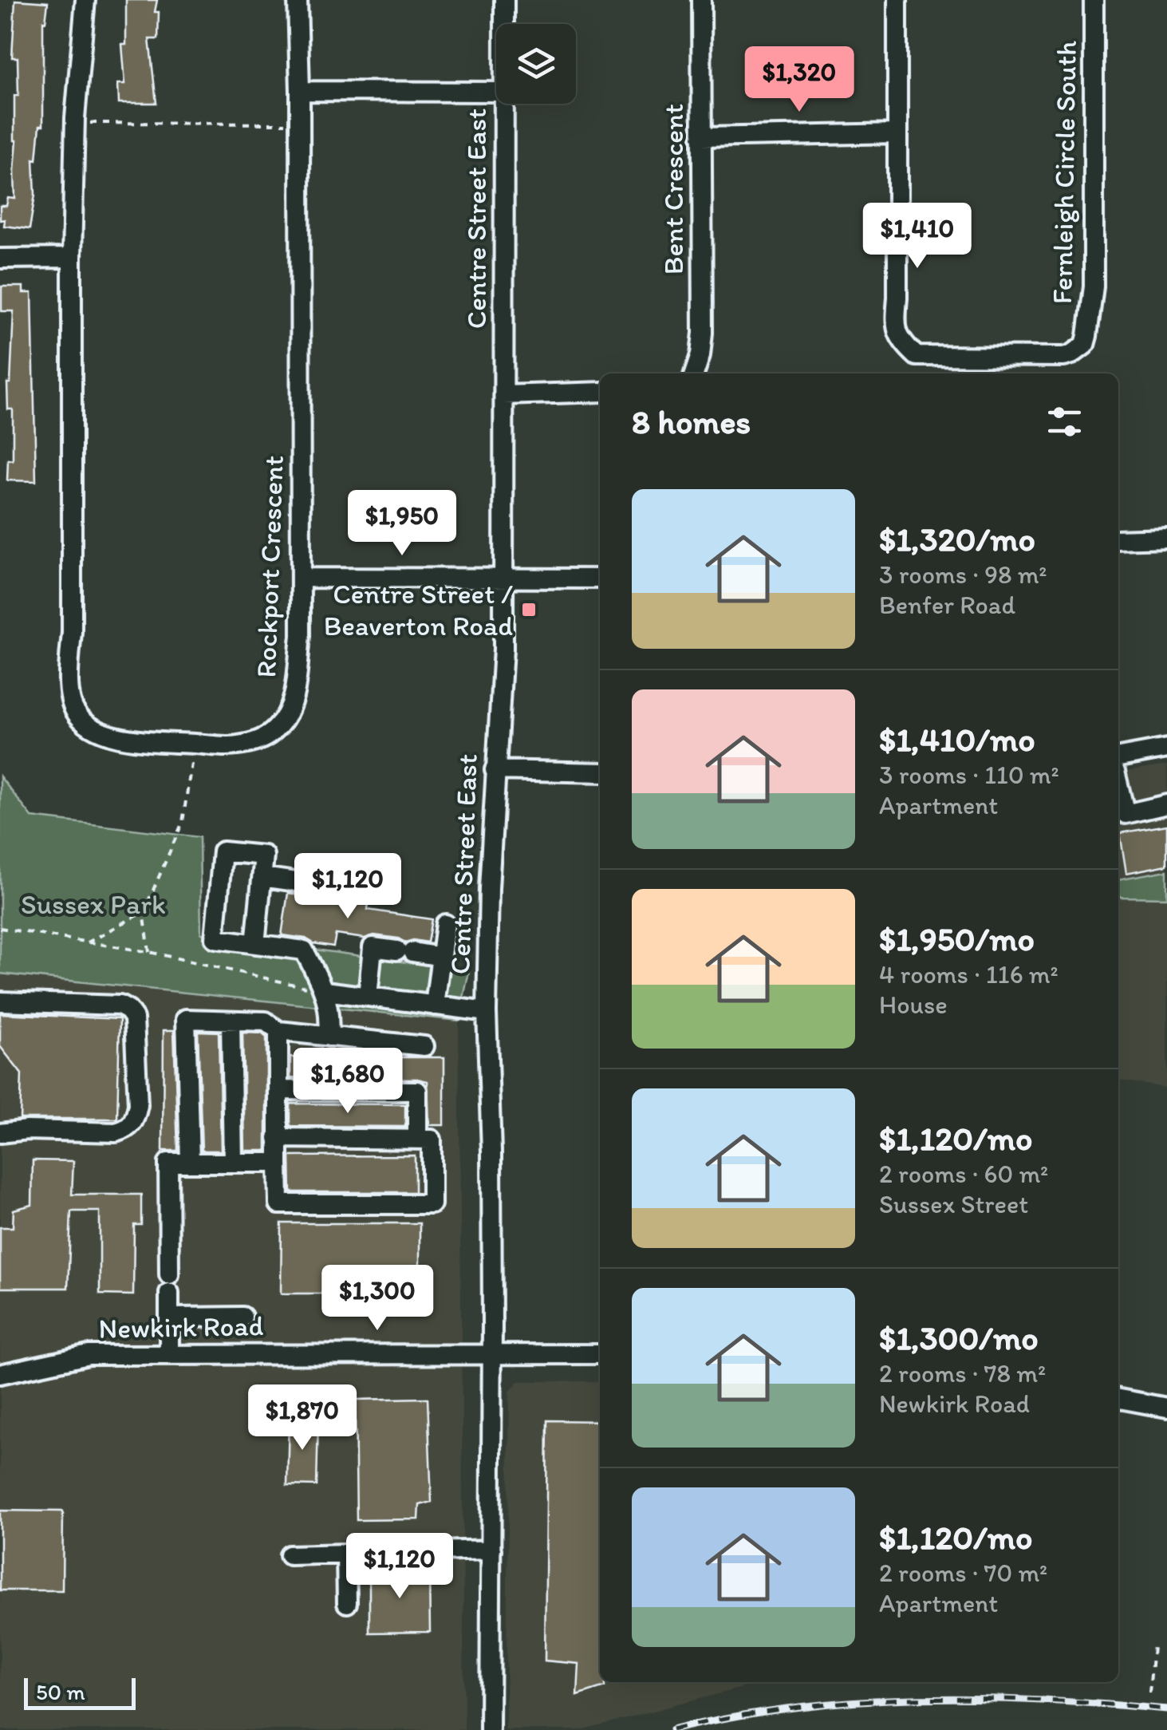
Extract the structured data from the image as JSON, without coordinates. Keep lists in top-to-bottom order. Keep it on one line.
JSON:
{"streets":{"street":["Fernleigh Circle South","Bent Crescent","Centre Street East","Rockport Crescent","Newkirk Road"]},"crossings":[["Centre Street East","Newkirk Road"]],"parks":["Sussex Park"],"places":{"transit":["Centre Street / Beaverton Road"]},"scale_bar":"50 m","page":{"price":["$1,320","$1,410","$1,950","$1,120","$1,680","$1,300","$1,870","$1,120"],"heading":"8 homes","list":[{"name":"$1,320/mo","note":"3 rooms · 98 m² · Benfer Road"},{"name":"$1,410/mo","note":"3 rooms · 110 m² · Apartment"},{"name":"$1,950/mo","note":"4 rooms · 116 m² · House"},{"name":"$1,120/mo","note":"2 rooms · 60 m² · Sussex Street"},{"name":"$1,300/mo","note":"2 rooms · 78 m² · Newkirk Road"},{"name":"$1,120/mo","note":"2 rooms · 70 m² · Apartment"}],"scale":"50 m"}}
